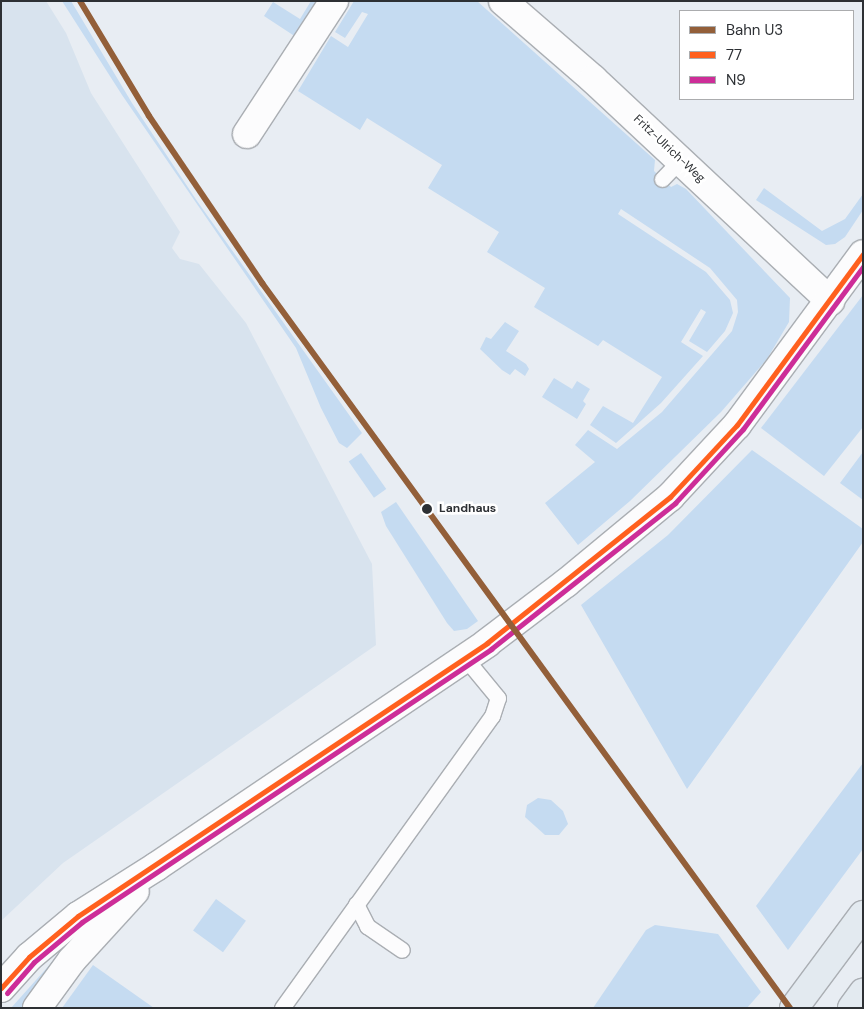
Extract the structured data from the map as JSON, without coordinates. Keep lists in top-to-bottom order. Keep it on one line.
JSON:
{"streets":{"street":["Fritz-Ulrich-Weg"]},"places":["Landhaus"],"lines":["rail line U3","transit line 77","transit line N9"],"legend":["Bahn U3","77","N9"]}
